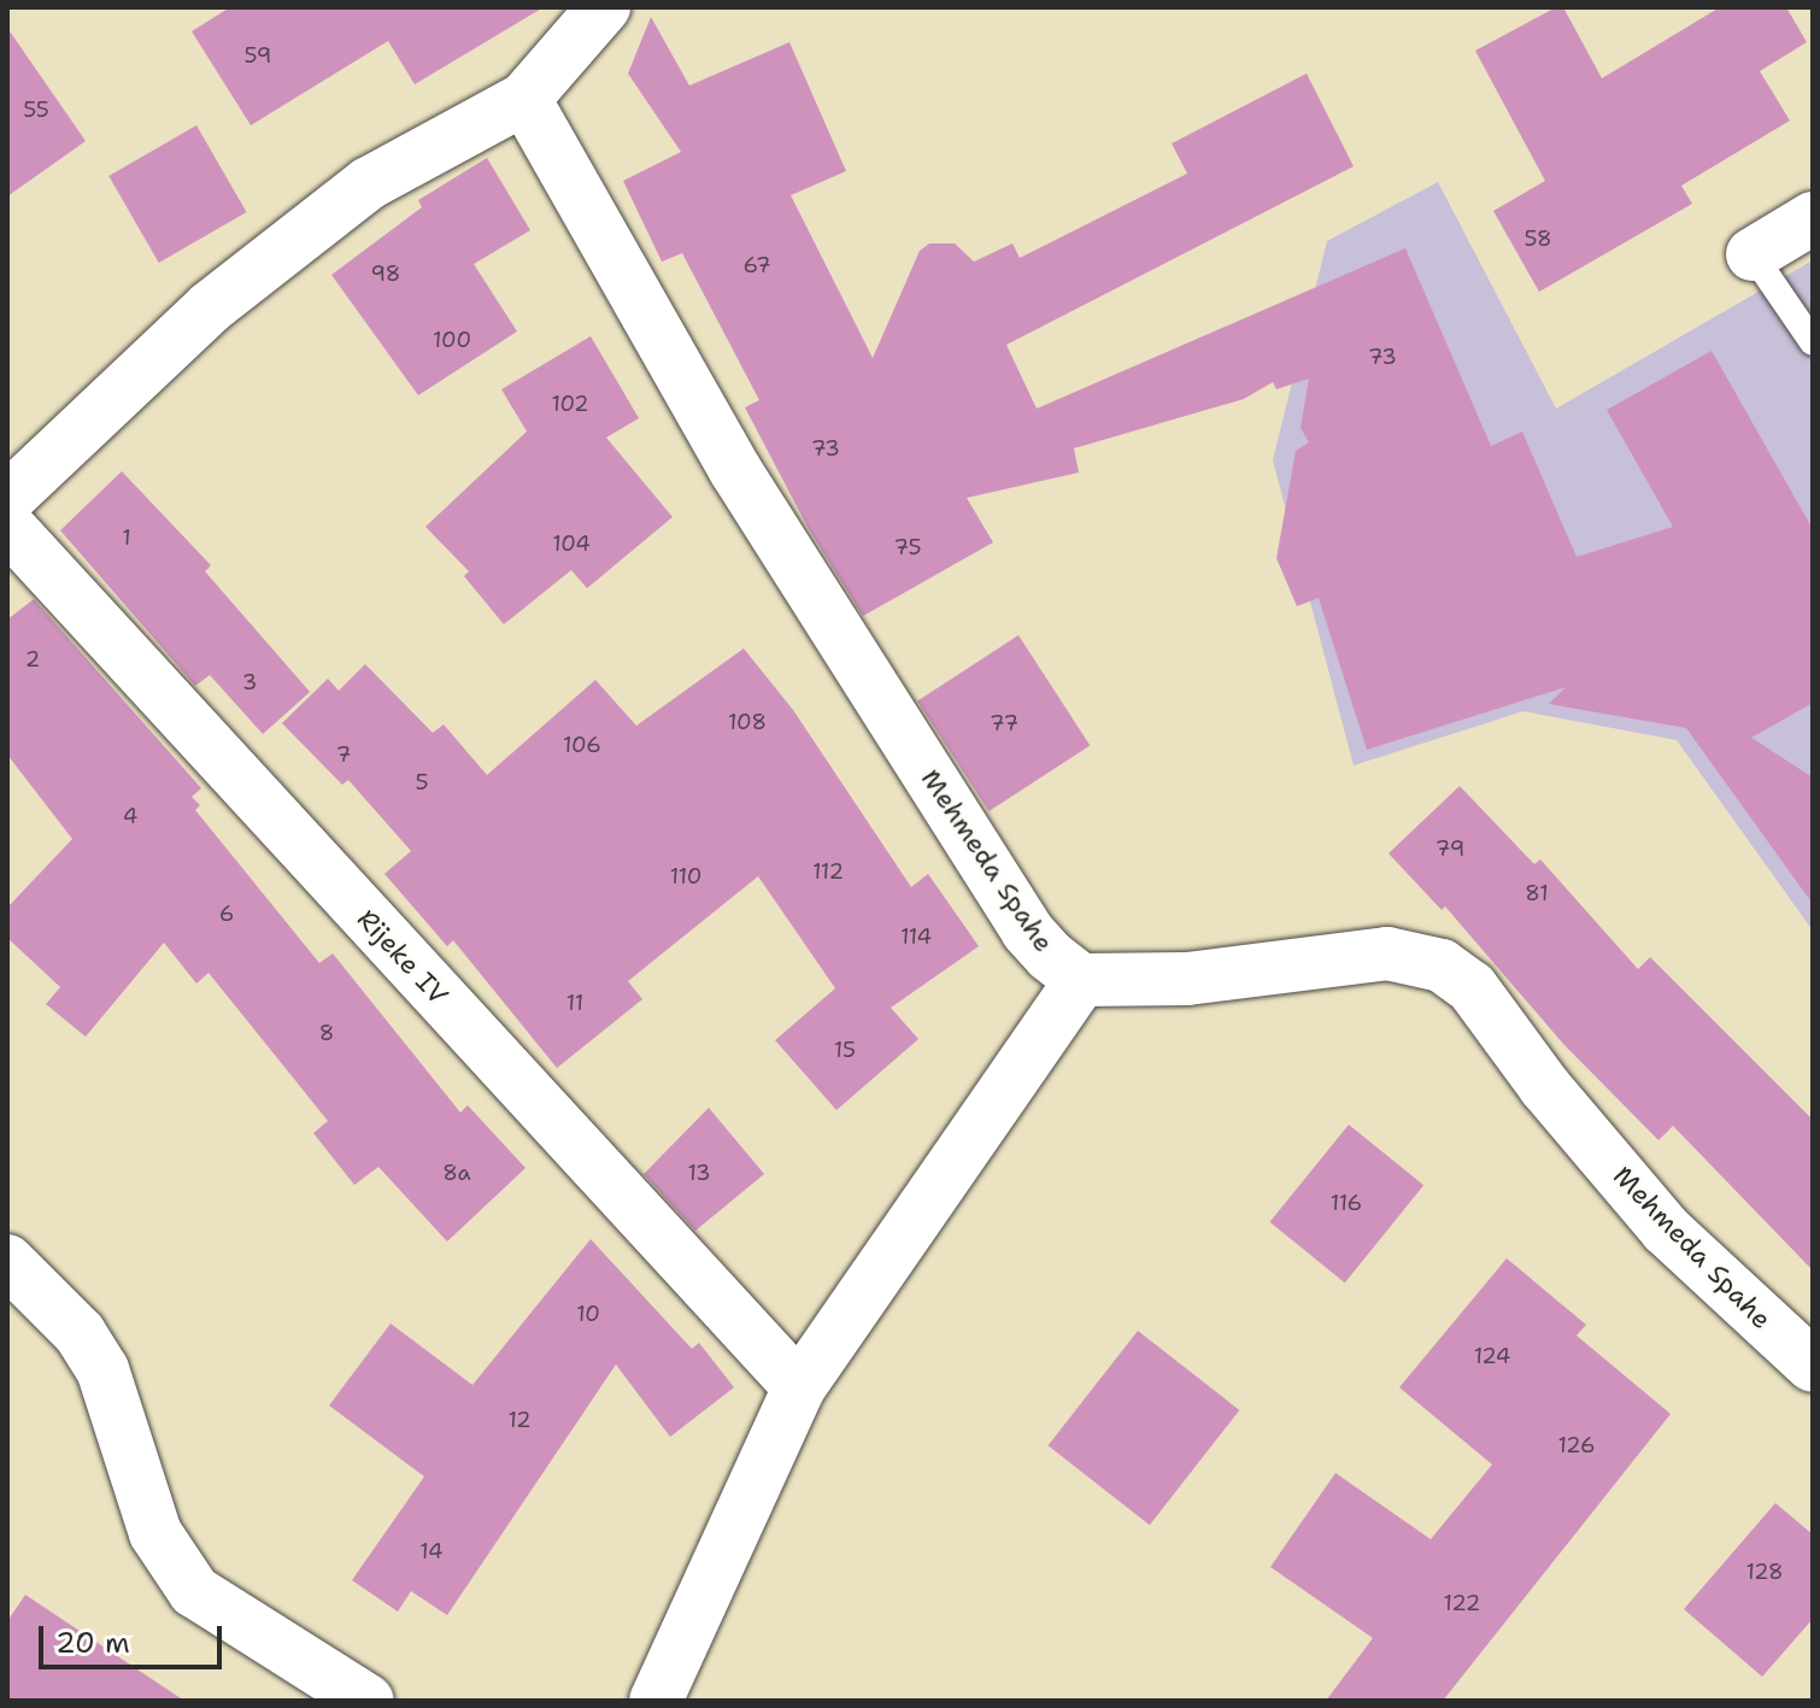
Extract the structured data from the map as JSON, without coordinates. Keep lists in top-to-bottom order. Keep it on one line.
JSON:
{"streets":{"street":["Mehmeda Spahe","Rijeke IV"]},"house_numbers":["59","55","58","67","98","100","73","102","73","1","104","75","2","3","108","77","106","7","5","4","79","112","110","81","6","114","11","8","15","8a","13","116","10","124","12","126","14","128","122"],"scale_bar":"20 m"}
